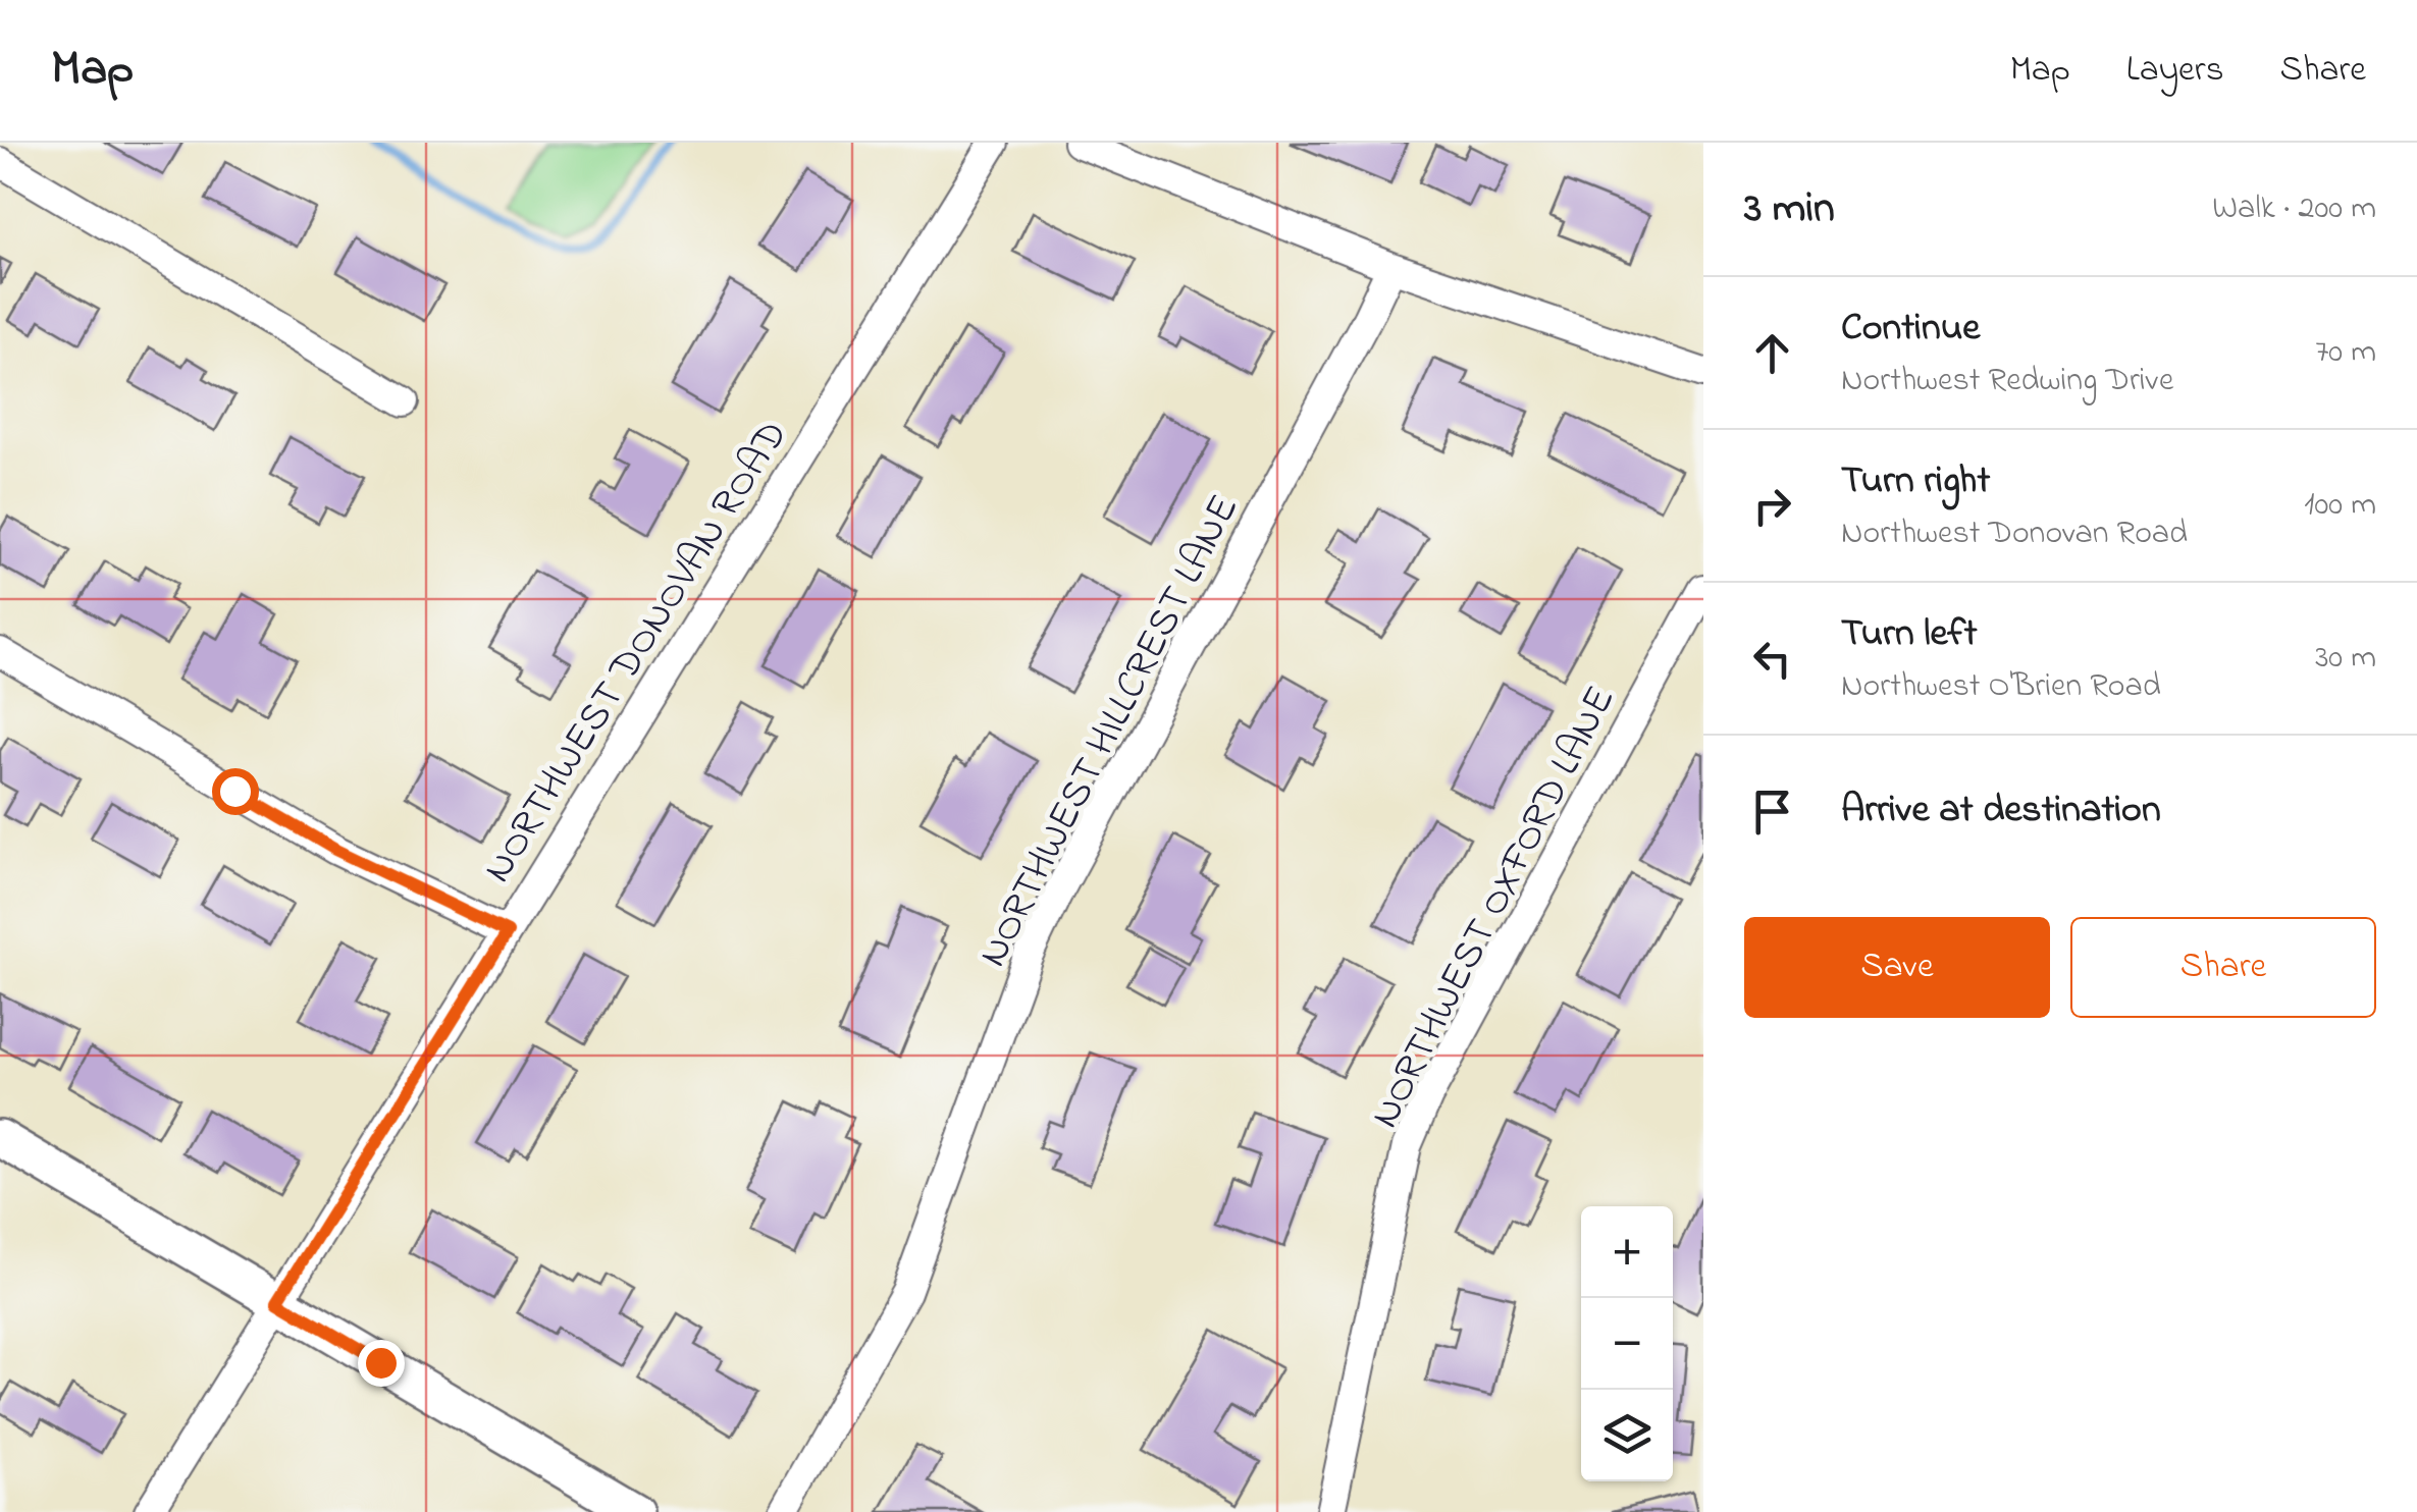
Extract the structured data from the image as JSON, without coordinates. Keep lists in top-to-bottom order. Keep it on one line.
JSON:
{"streets":{"street":["NORTHWEST DONOVAN ROAD","NORTHWEST HILLCREST LANE","NORTHWEST OXFORD LANE"]},"page":{"header":"Map","nav":["Map","Layers","Share"],"heading":["3 min","Walk · 200 m"],"list":[["Continue","Northwest Redwing Drive","70 m"],["Turn right","Northwest Donovan Road","100 m"],["Turn left","Northwest O'Brien Road","30 m"],"Arrive at destination"],"buttons":["Save","Share"],"map_buttons":["+","−"]}}
